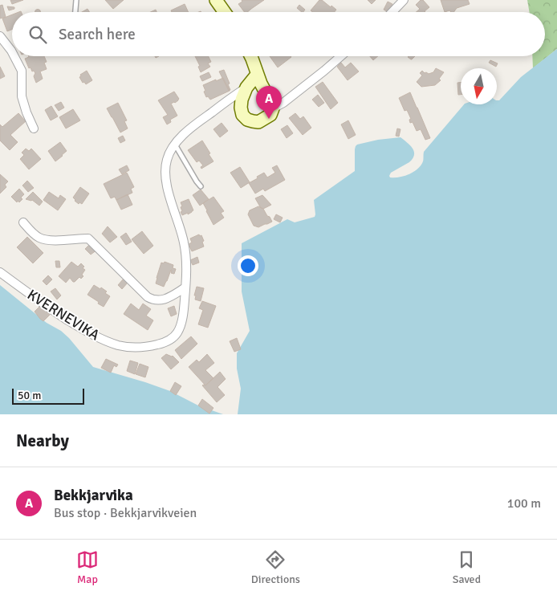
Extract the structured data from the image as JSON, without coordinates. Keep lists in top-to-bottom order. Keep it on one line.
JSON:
{"streets":{"street":["KVERNEVIKA"]},"scale_bar":"50 m","north":"bottom","page":{"search":"Search here","pins":"A","scale":"50 m","heading":"Nearby","list":[{"mark":"A","name":"Bekkjarvika","note":"Bus stop · Bekkjarvikveien","value":"100 m"}],"nav":["Map","Directions","Saved"]}}
